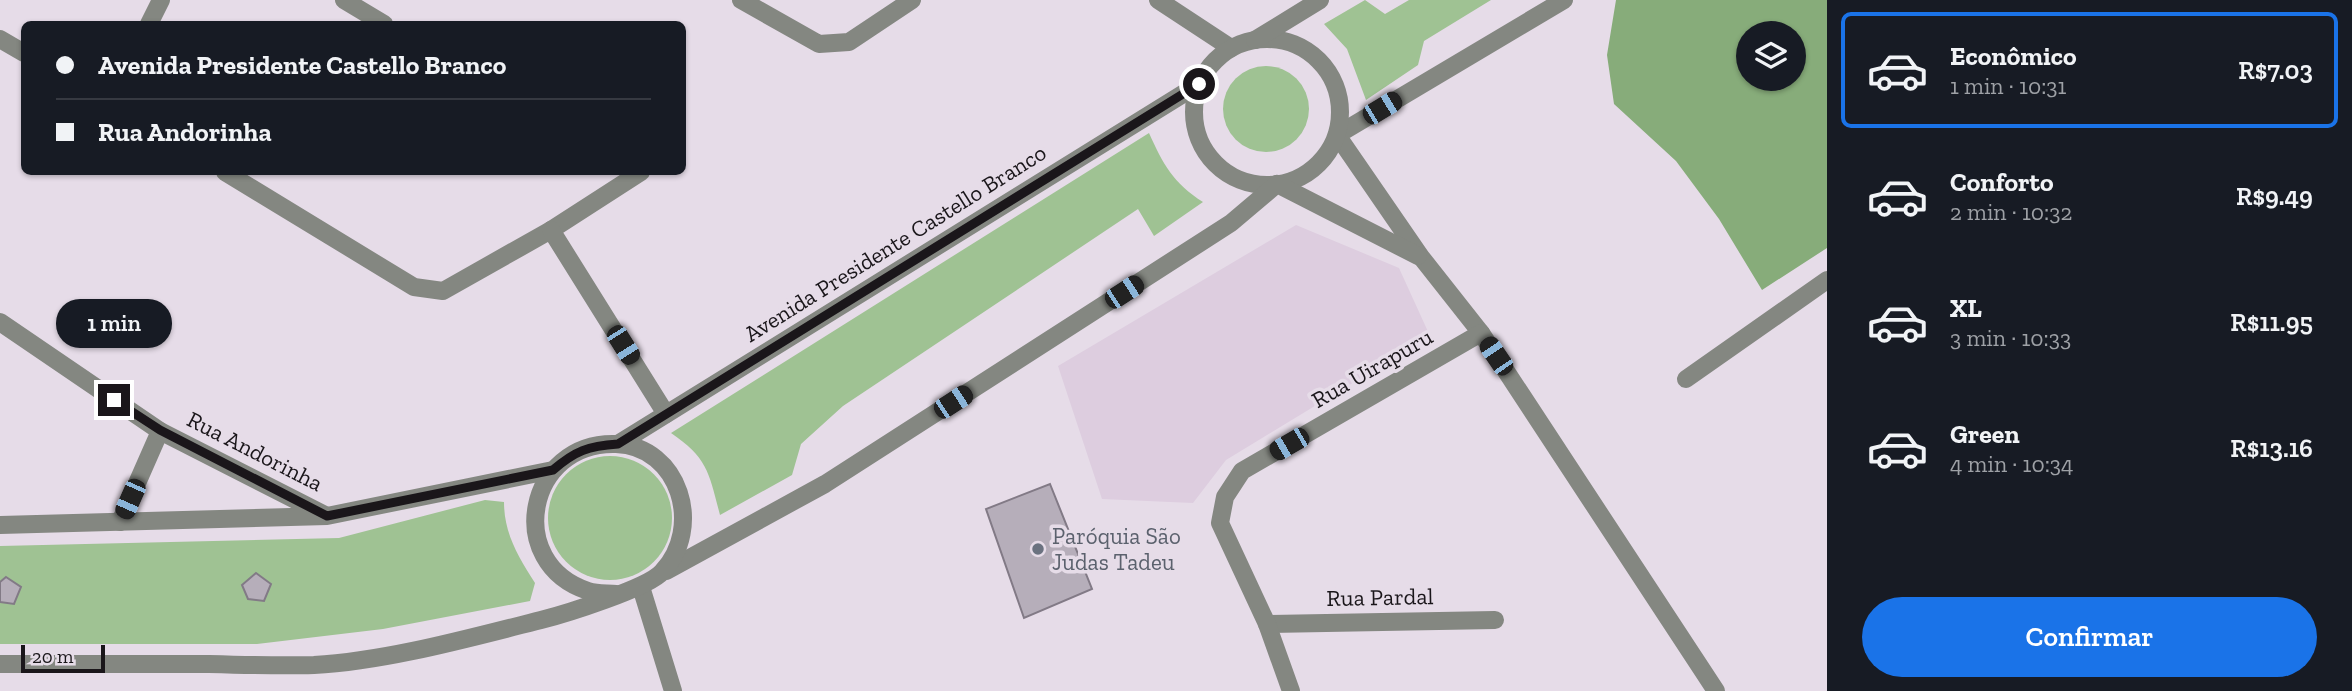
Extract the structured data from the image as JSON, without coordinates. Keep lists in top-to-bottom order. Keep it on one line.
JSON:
{"streets":{"street":["Avenida Presidente Castello Branco","Rua Uirapuru","Rua Andorinha","Rua Pardal"]},"crossings":[["Rua Uirapuru","Rua Pardal"]],"places":["Paróquia São Judas Tadeu"],"scale_bar":"20 m","page":{"list":[{"name":"Econômico","note":"1 min · 10:31","value":"R$7.03"},{"name":"Conforto","note":"2 min · 10:32","value":"R$9.49"},{"name":"XL","note":"3 min · 10:33","value":"R$11.95"},{"name":"Green","note":"4 min · 10:34","value":"R$13.16"}],"banner":["Avenida Presidente Castello Branco","Rua Andorinha"],"bubble":"1 min","buttons":"Confirmar","scale":"20 m"}}
